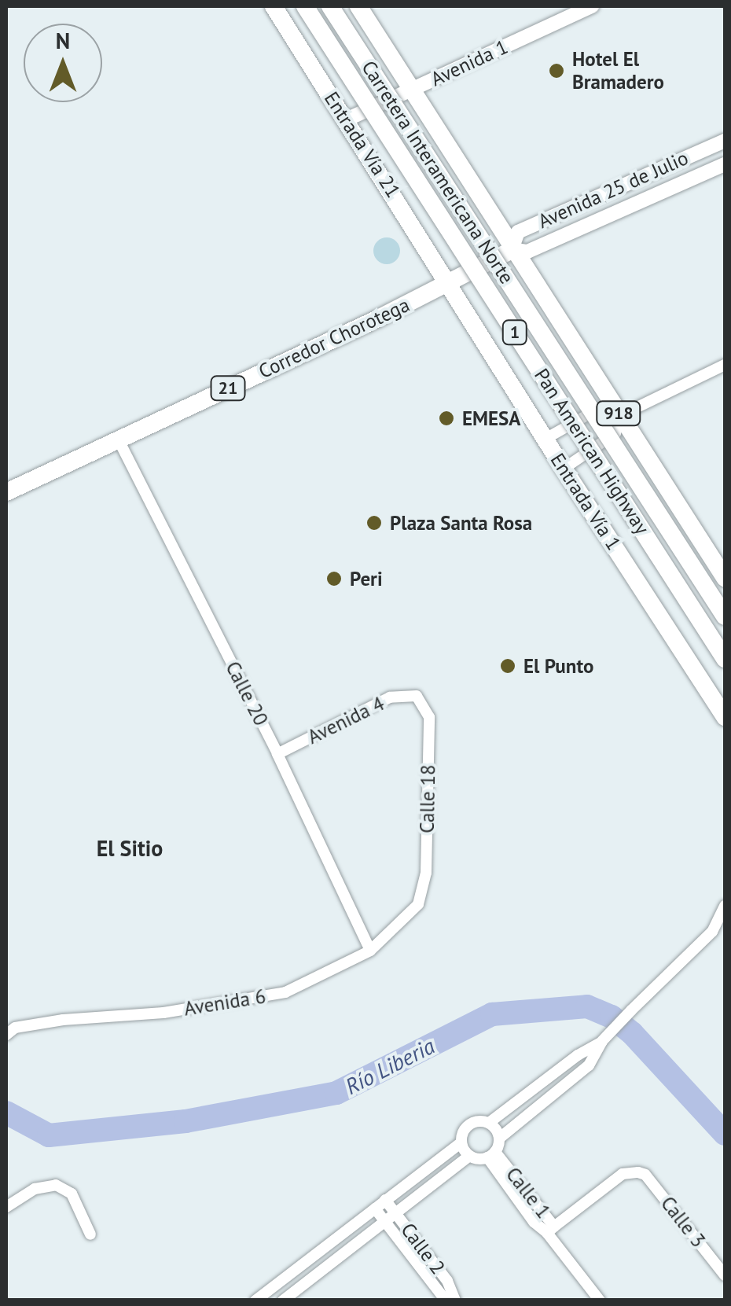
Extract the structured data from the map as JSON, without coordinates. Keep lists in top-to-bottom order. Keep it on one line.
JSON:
{"streets":{"main road":["Entrada Vía 21","Carretera Interamericana Norte","Avenida 25 de Julio","1","Corredor Chorotega","21","918","Pan American Highway","Entrada Vía 1"],"street":["Avenida 1","Calle 20","Avenida 4","Calle 18","Avenida 6","Calle 1","Calle 3","Calle 2"]},"crossings":[["Avenida 1","Entrada Vía 21"],["Entrada Vía 21","Avenida 25 de Julio"],["Entrada Vía 21","Corredor Chorotega"],["Entrada Vía 21","Entrada Vía 1"],["Avenida 25 de Julio","Corredor Chorotega"],["Avenida 25 de Julio","918"],["Avenida 25 de Julio","Entrada Vía 1"],["Corredor Chorotega","Entrada Vía 1"],["Corredor Chorotega","Calle 20"],["Calle 20","Avenida 4"],["Calle 20","Avenida 6"],["Avenida 4","Calle 18"],["Calle 18","Avenida 6"],["Calle 1","Calle 3"]],"districts":["El Sitio"],"water":["Río Liberia"],"places":["Hotel El Bramadero","EMESA","Plaza Santa Rosa","Peri","El Punto"],"north":"top"}
